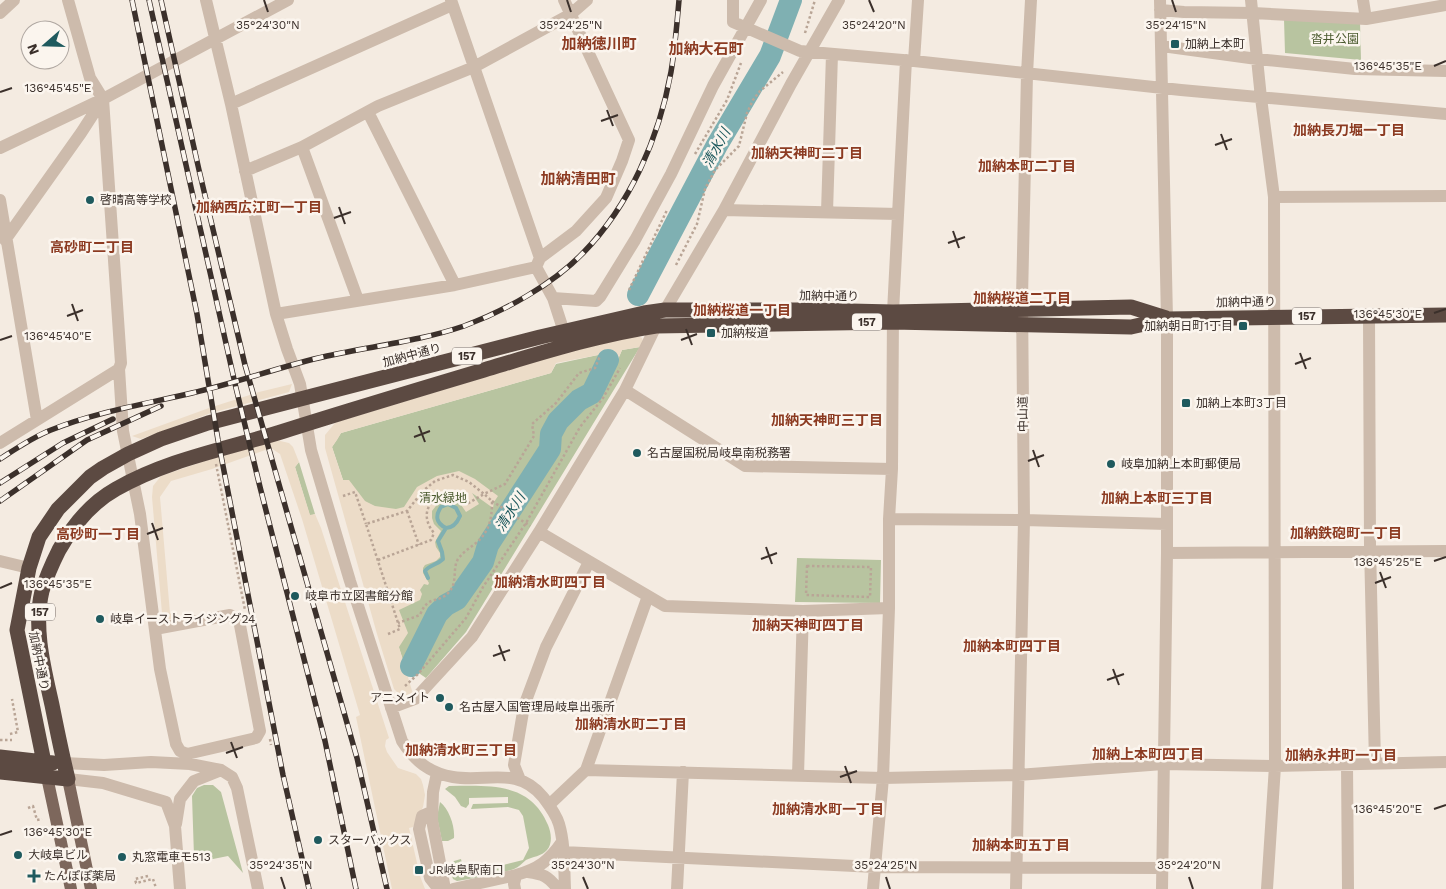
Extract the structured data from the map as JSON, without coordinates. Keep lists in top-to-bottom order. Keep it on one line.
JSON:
{"streets":{"highway":["加納中通り","157"],"street":["中山道"]},"crossings":[["加納中通り","中山道"]],"districts":["加納徳川町","加納大石町","加納長刀堀一丁目","加納天神町二丁目","加納本町二丁目","加納清田町","加納西広江町一丁目","高砂町二丁目","加納桜道二丁目","加納桜道一丁目","加納天神町三丁目","加納上本町三丁目","加納鉄砲町一丁目","高砂町一丁目","加納清水町四丁目","加納天神町四丁目","加納本町四丁目","加納清水町二丁目","加納清水町三丁目","加納上本町四丁目","加納永井町一丁目","加納清水町一丁目","加納本町五丁目"],"water":["清水川"],"parks":["沓井公園","清水緑地"],"places":{"transit":["加納上本町","加納朝日町1丁目","加納桜道","加納上本町3丁目","JR岐阜駅南口"],"other":["啓晴高等学校","名古屋国税局岐阜南税務署","岐阜加納上本町郵便局","岐阜市立図書館分館","岐阜イーストライジング24","アニメイト","名古屋入国管理局岐阜出張所","スターバックス","大岐阜ビル","丸窓電車モ513"],"health":["たんぽぽ薬局"]},"north":"left","coordinates":["35°24'15\"N","35°24'30\"N","35°24'25\"N","35°24'20\"N","136°45'35\"E","136°45'45\"E","136°45'30\"E","136°45'40\"E","136°45'25\"E","136°45'20\"E","35°24'35\"N"]}
